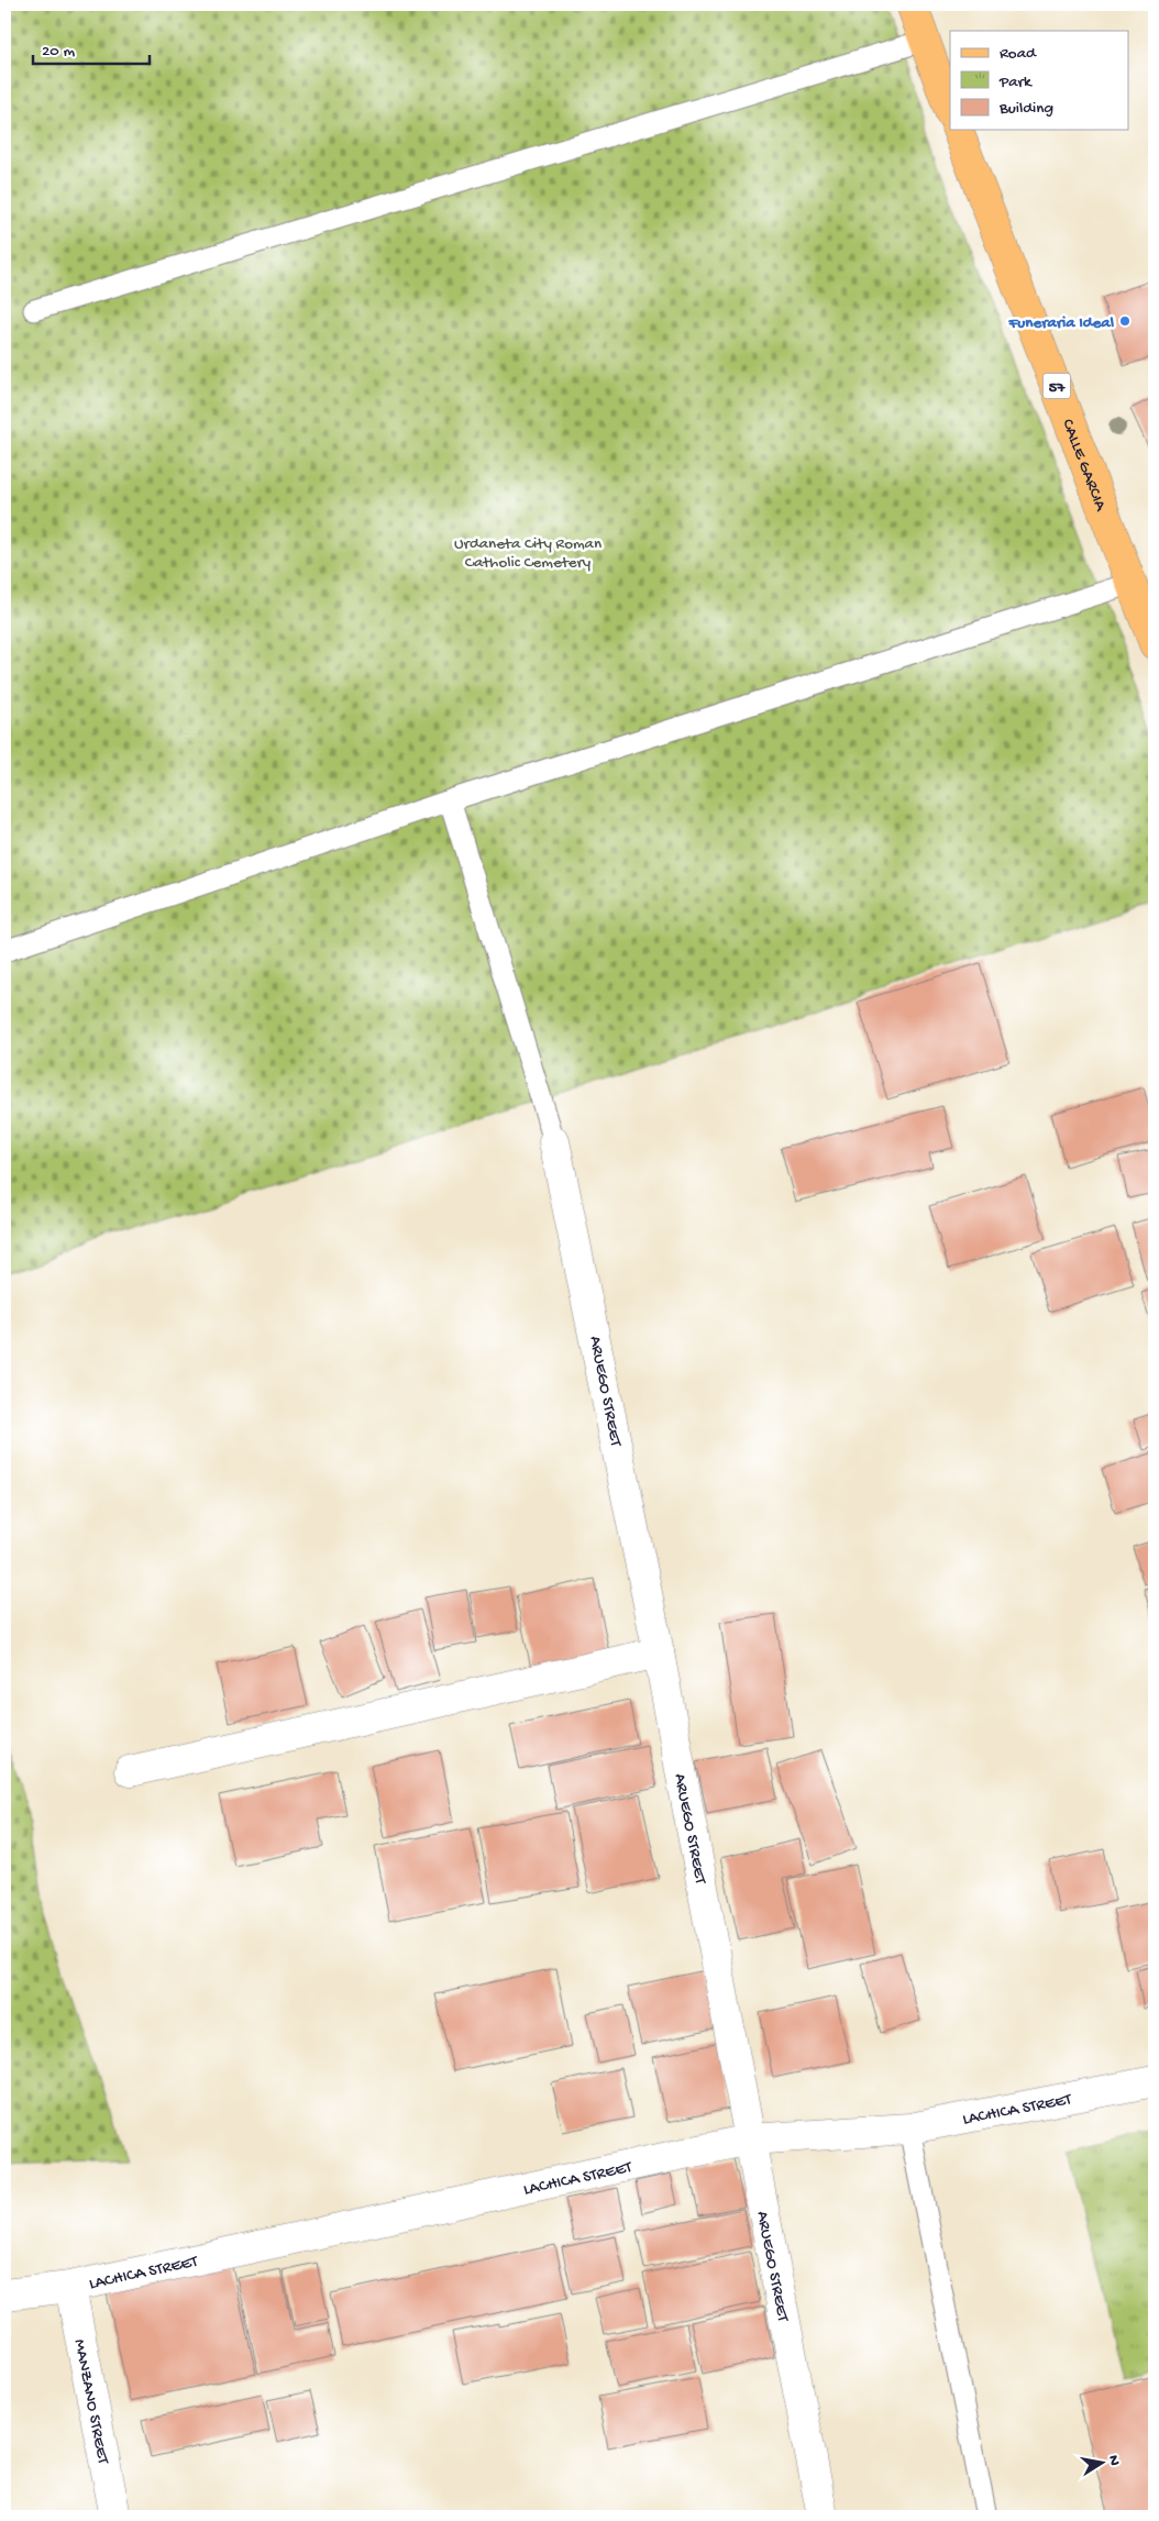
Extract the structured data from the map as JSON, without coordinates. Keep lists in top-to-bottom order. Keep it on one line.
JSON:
{"streets":{"main road":["57","CALLE GARCIA"],"street":["ARUEGO STREET","LACHICA STREET","MANZANO STREET"]},"crossings":[["ARUEGO STREET","LACHICA STREET"],["LACHICA STREET","MANZANO STREET"]],"parks":["Urdaneta City Roman Catholic Cemetery"],"places":["Funeraria Ideal"],"legend":["Road","Park","Building"],"scale_bar":"20 m","north":"right"}
